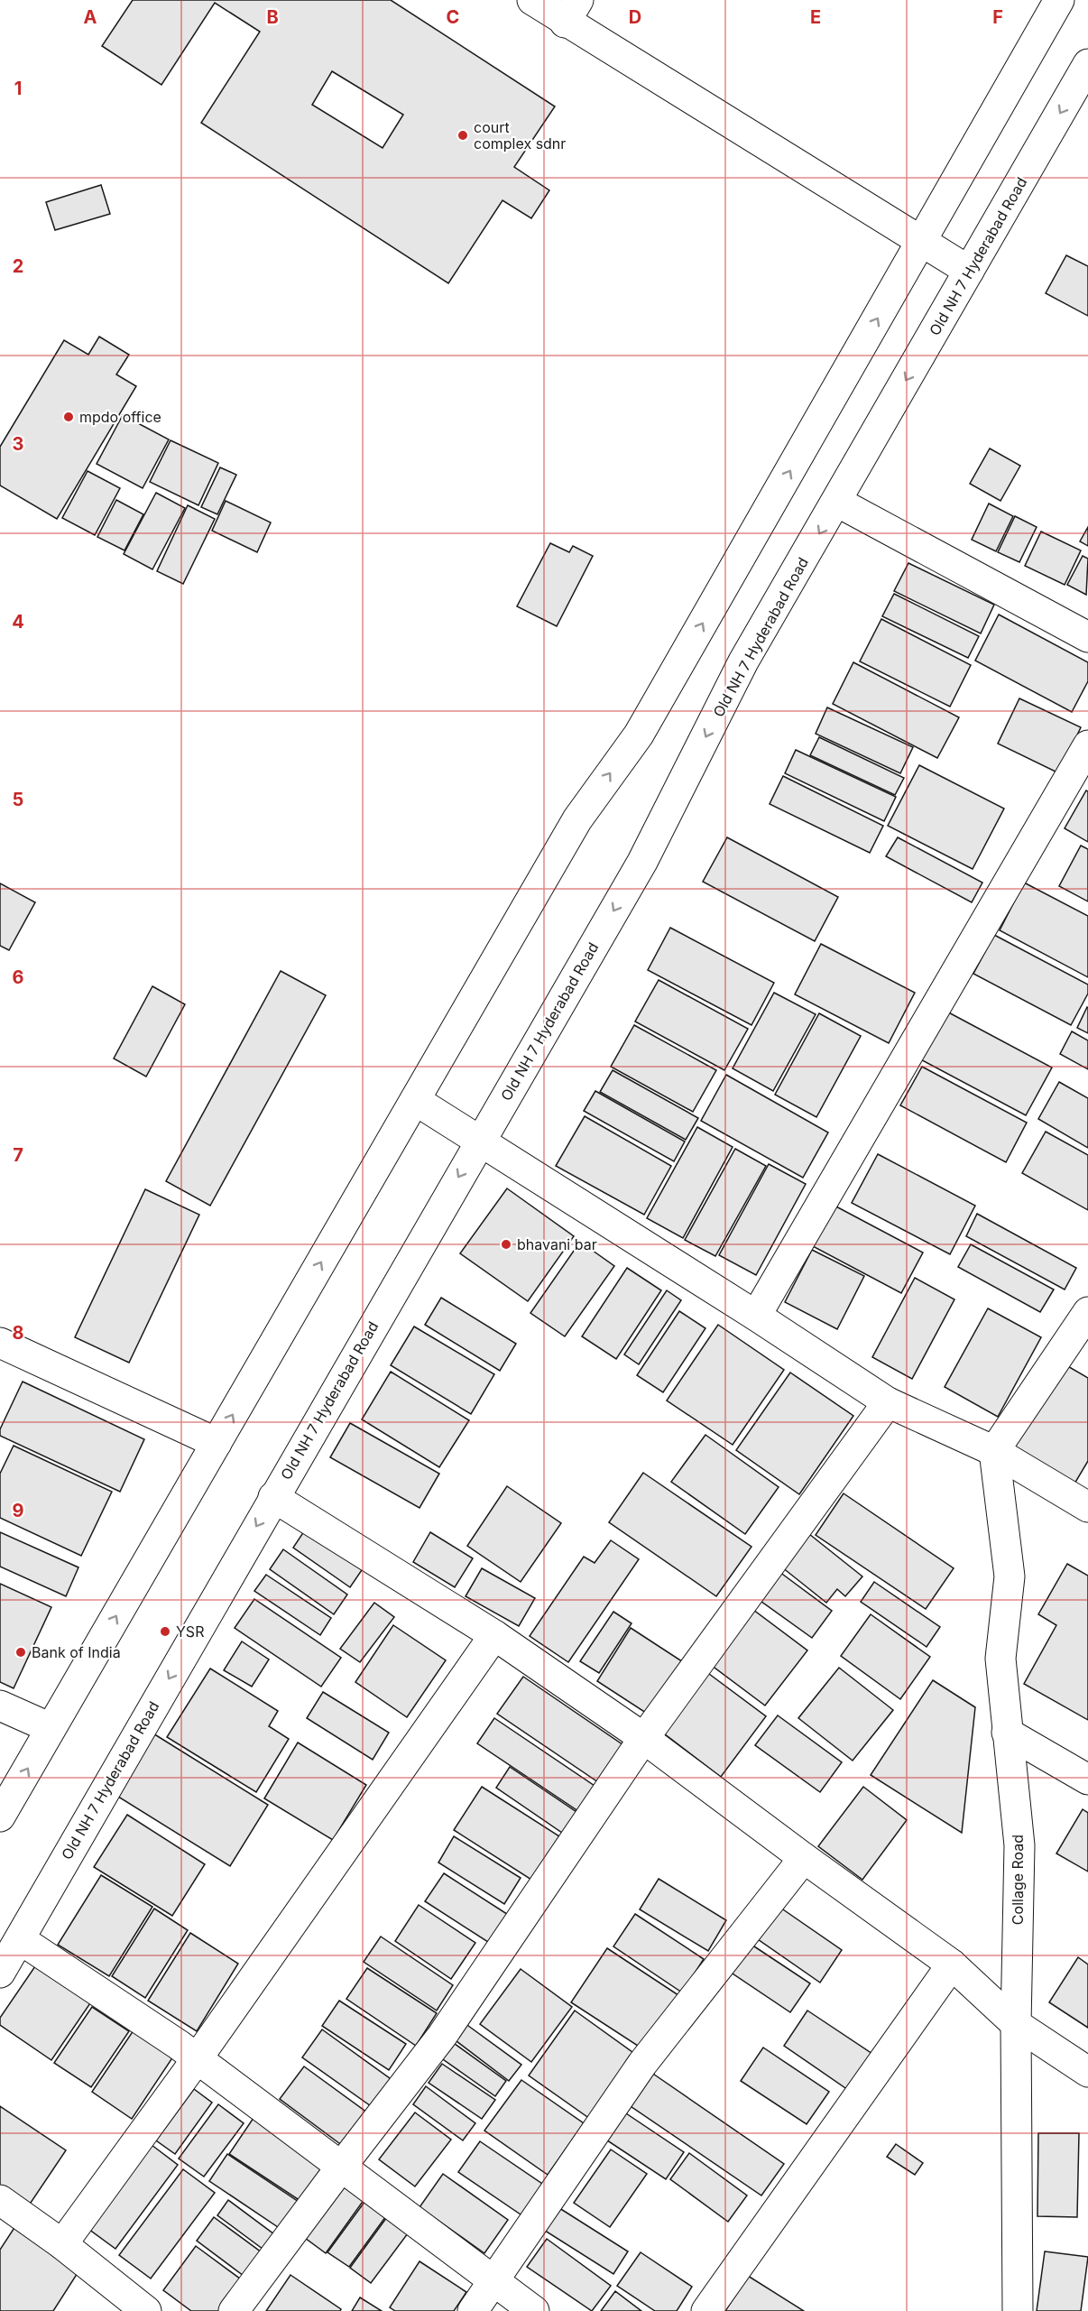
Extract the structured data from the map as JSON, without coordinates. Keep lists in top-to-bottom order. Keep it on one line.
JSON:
{"streets":{"street":["Old NH 7 Hyderabad Road","Collage Road"]},"places":["court complex sdnr","mpdo office","bhavani bar","YSR","Bank of India"],"grid":{"columns":["A","B","C","D","E","F"],"rows":["1","2","3","4","5","6","7","8","9"]}}
